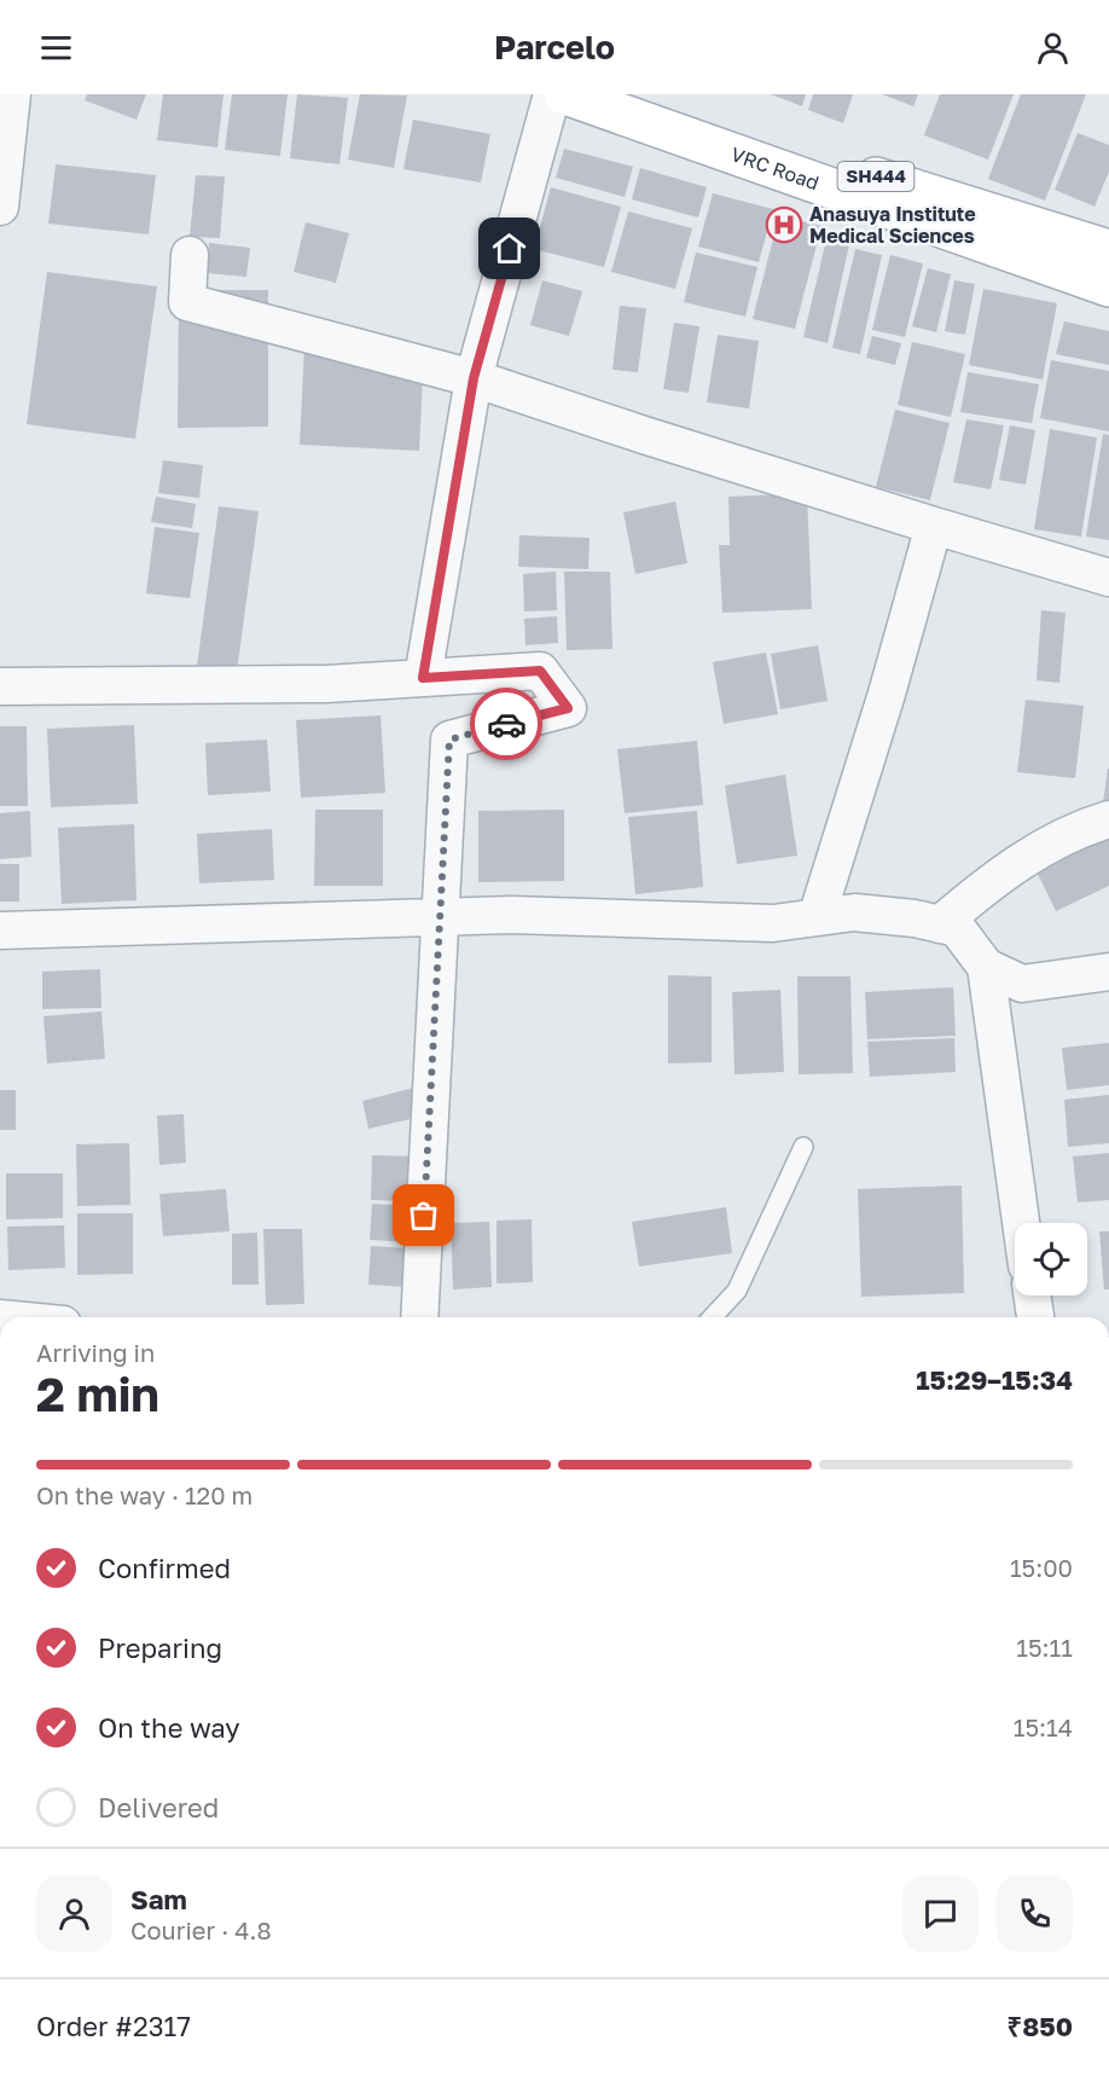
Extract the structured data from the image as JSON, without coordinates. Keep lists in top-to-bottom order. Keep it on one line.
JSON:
{"streets":{"main road":["VRC Road","SH444"]},"places":{"hospital":["Anasuya Institute Medical Sciences"]},"page":{"header":"Parcelo","heading":["2 min","Arriving in","15:29–15:34"],"panel":["Sam","Courier · 4.8","Order #2317","₹850"],"bar":"On the way · 120 m","list":[["Confirmed","15:00"],["Preparing","15:11"],["On the way","15:14"],"Delivered"]}}
